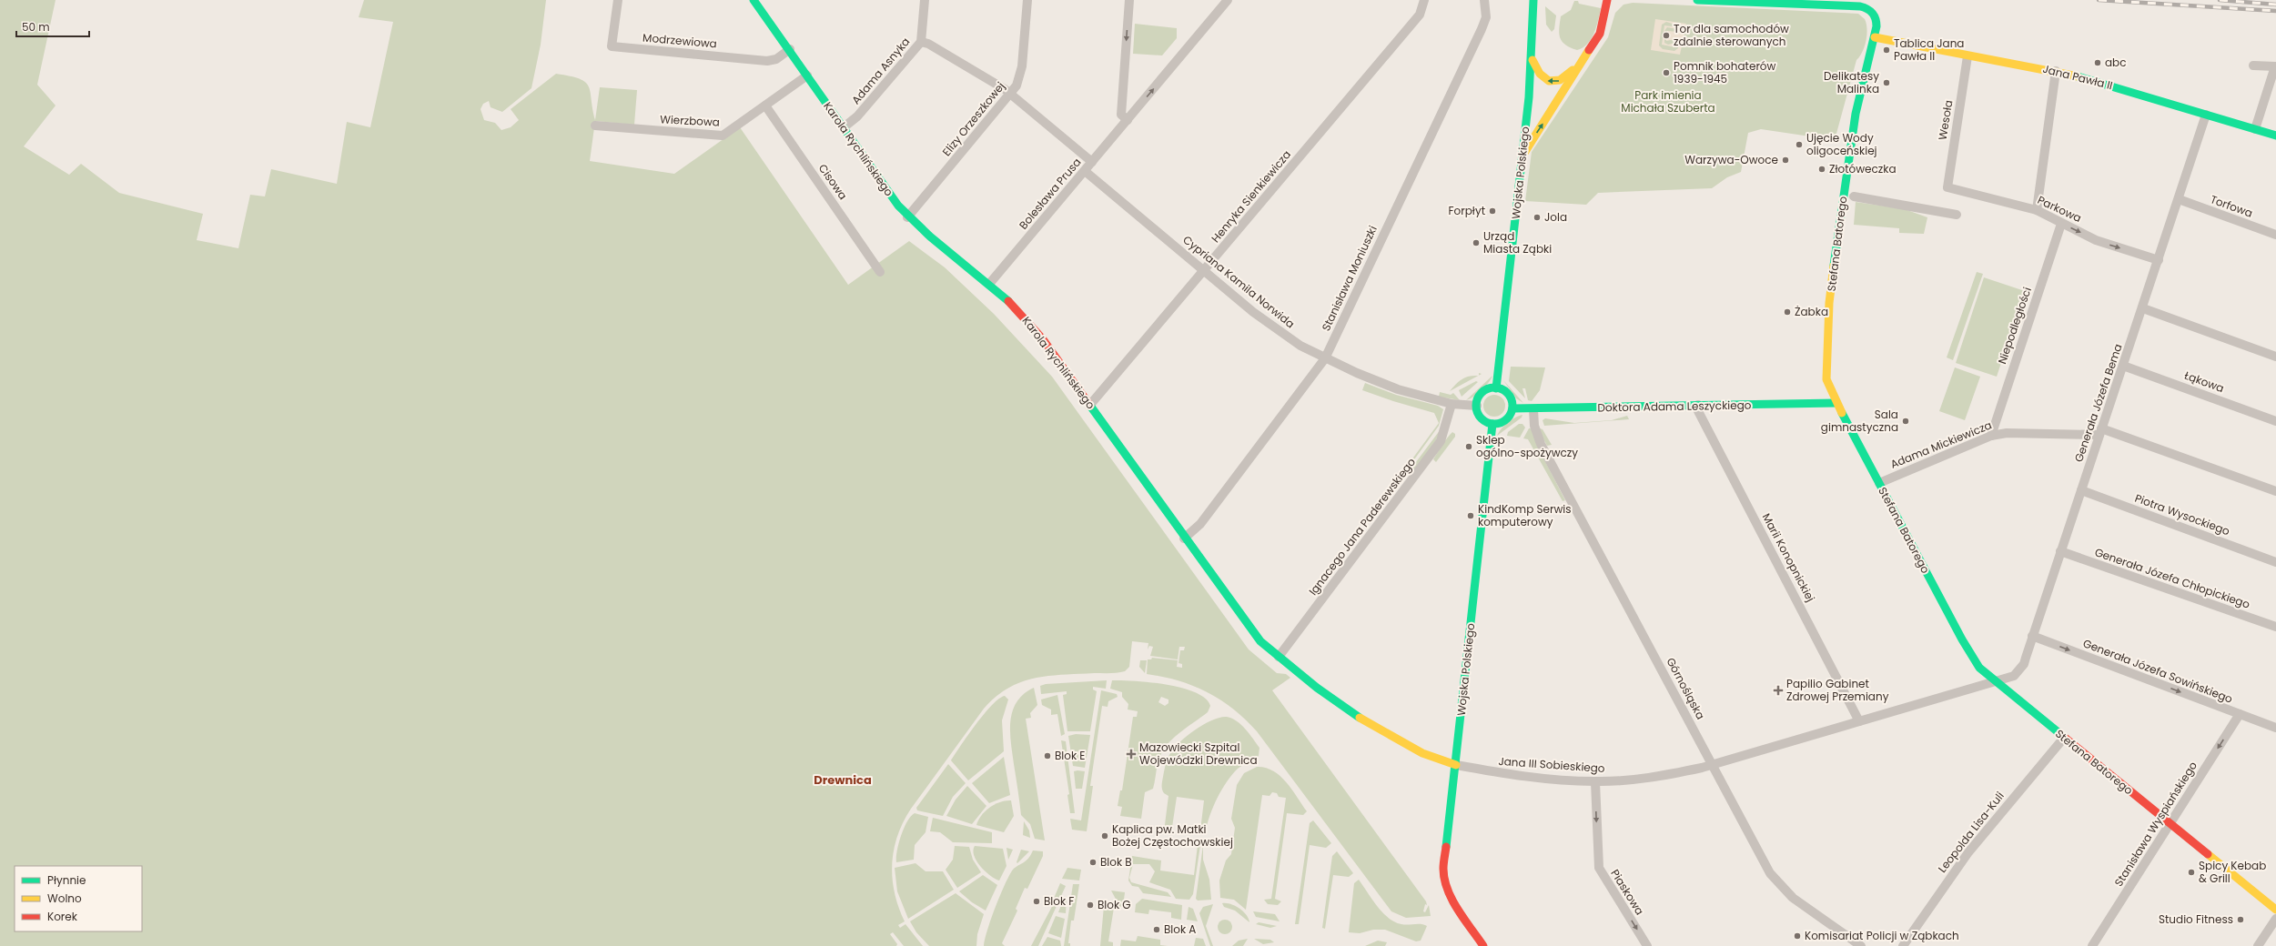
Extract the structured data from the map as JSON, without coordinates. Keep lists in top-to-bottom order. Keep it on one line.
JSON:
{"streets":{"street":["Modrzewiowa","Adama Asnyka","Jana Pawła II","Elizy Orzeszkowej","Wesoła","Wierzbowa","Karola Rychlińskiego","Wojska Polskiego","Cisowa","Bolesława Prusa","Henryka Sienkiewicza","Torfowa","Parkowa","Stefana Batorego","Stanisława Moniuszki","Cypriana Kamila Norwida","Niepodległości","Łąkowa","Generała Józefa Bema","Doktora Adama Leszyckiego","Adama Mickiewicza","Piotra Wysockiego","Ignacego Jana Paderewskiego","Marii Konopnickiej","Generała Józefa Chłopickiego","Generała Józefa Sowińskiego","Górnośląska","Jana III Sobieskiego","Stanisława Wyspiańskiego","Leopolda Lisa-Kuli","Piaskowa"]},"crossings":[["Modrzewiowa","Karola Rychlińskiego"],["Adama Asnyka","Karola Rychlińskiego"],["Jana Pawła II","Wesoła"],["Jana Pawła II","Stefana Batorego"],["Jana Pawła II","Generała Józefa Bema"],["Elizy Orzeszkowej","Karola Rychlińskiego"],["Wesoła","Parkowa"],["Wierzbowa","Karola Rychlińskiego"],["Wierzbowa","Cisowa"],["Karola Rychlińskiego","Bolesława Prusa"],["Karola Rychlińskiego","Henryka Sienkiewicza"],["Karola Rychlińskiego","Stanisława Moniuszki"],["Karola Rychlińskiego","Ignacego Jana Paderewskiego"],["Karola Rychlińskiego","Jana III Sobieskiego"],["Wojska Polskiego","Cypriana Kamila Norwida"],["Wojska Polskiego","Doktora Adama Leszyckiego"],["Wojska Polskiego","Jana III Sobieskiego"],["Bolesława Prusa","Cypriana Kamila Norwida"],["Henryka Sienkiewicza","Cypriana Kamila Norwida"],["Torfowa","Generała Józefa Bema"],["Parkowa","Niepodległości"],["Parkowa","Generała Józefa Bema"],["Stefana Batorego","Generała Józefa Bema"],["Stefana Batorego","Doktora Adama Leszyckiego"],["Stefana Batorego","Adama Mickiewicza"],["Stefana Batorego","Jana III Sobieskiego"],["Stefana Batorego","Stanisława Wyspiańskiego"],["Stefana Batorego","Leopolda Lisa-Kuli"],["Stanisława Moniuszki","Cypriana Kamila Norwida"],["Cypriana Kamila Norwida","Doktora Adama Leszyckiego"],["Cypriana Kamila Norwida","Ignacego Jana Paderewskiego"],["Niepodległości","Adama Mickiewicza"],["Łąkowa","Generała Józefa Bema"],["Generała Józefa Bema","Adama Mickiewicza"],["Generała Józefa Bema","Piotra Wysockiego"],["Generała Józefa Bema","Generała Józefa Chłopickiego"],["Generała Józefa Bema","Generała Józefa Sowińskiego"],["Generała Józefa Bema","Jana III Sobieskiego"],["Doktora Adama Leszyckiego","Marii Konopnickiej"],["Doktora Adama Leszyckiego","Górnośląska"],["Ignacego Jana Paderewskiego","Jana III Sobieskiego"],["Marii Konopnickiej","Jana III Sobieskiego"],["Generała Józefa Sowińskiego","Stanisława Wyspiańskiego"],["Górnośląska","Jana III Sobieskiego"],["Jana III Sobieskiego","Piaskowa"]],"one_way":["Bolesława Prusa","Parkowa","Generała Józefa Sowińskiego","Stanisława Wyspiańskiego","Piaskowa"],"districts":["Drewnica"],"parks":["Park imienia Michała Szuberta"],"places":{"other":["Tor dla samochodów zdalnie sterowanych","Tablica Jana Pawła II","abc","Pomnik bohaterów 1939-1945","Delikatesy Malinka","Ujęcie Wody oligoceńskiej","Warzywa-Owoce","Złotóweczka","Forpłyt","Jola","Urząd Miasta Ząbki","Żabka","Sala gimnastyczna","Sklep ogólno-spożywczy","KindKomp Serwis komputerowy","Blok E","Kaplica pw. Matki Bożej Częstochowskiej","Blok B","Spicy Kebab & Grill","Blok F","Blok G","Studio Fitness","Blok A","Komisariat Policji w Ząbkach"],"health":["Papilio Gabinet Zdrowej Przemiany","Mazowiecki Szpital Wojewódzki Drewnica"]},"legend":["Płynnie","Wolno","Korek"],"scale_bar":"50 m"}
